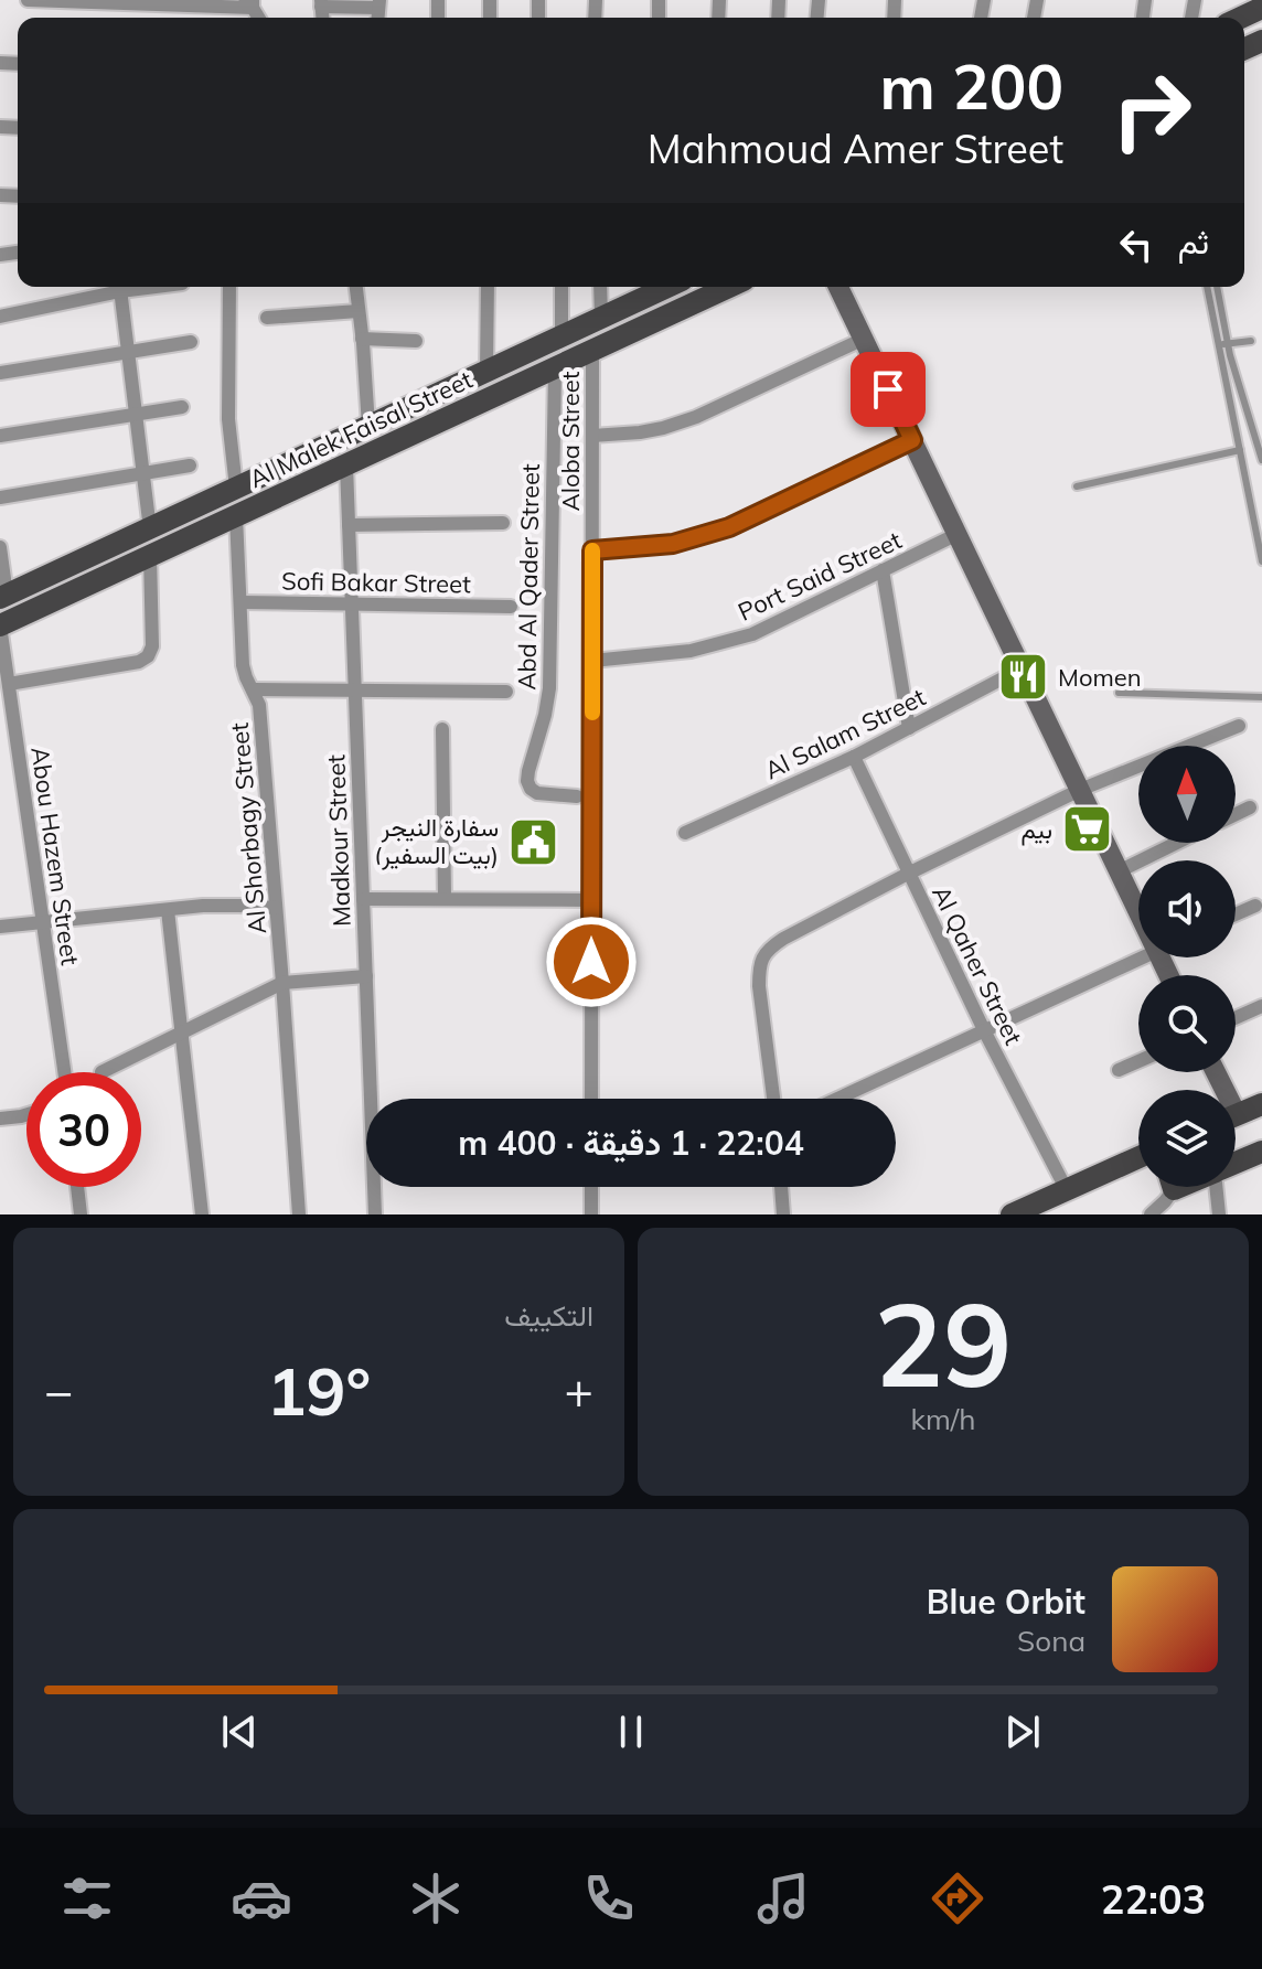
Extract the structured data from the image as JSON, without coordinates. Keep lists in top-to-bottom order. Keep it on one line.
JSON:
{"streets":{"main road":["Al Malek Faisal Street"],"street":["Aloba Street","Port Said Street","Abd Al Qader Street","Sofi Bakar Street","Al Salam Street","Al Shorbagy Street","Madkour Street","Abou Hazem Street","Al Qaher Street"]},"crossings":[["Al Malek Faisal Street","Aloba Street"],["Al Malek Faisal Street","Abd Al Qader Street"],["Al Malek Faisal Street","Al Shorbagy Street"],["Al Malek Faisal Street","Madkour Street"],["Al Malek Faisal Street","Abou Hazem Street"],["Aloba Street","Port Said Street"],["Sofi Bakar Street","Al Shorbagy Street"],["Sofi Bakar Street","Madkour Street"],["Al Salam Street","Al Qaher Street"]],"places":{"restaurant":["Momen"],"supermarket":["بيم"],"public building":["سفارة النيجر (بيت السفير)"]},"north":"top","page":{"turn":["200 m","Mahmoud Amer Street"],"then":"ثم","limit":"30","trip":"22:04 · 1 دقيقة · 400 m","tile":[["29","km/h"],"التكييف"],"heat":["−","19°","+"],"song":["Blue Orbit","Sona"],"tabs":"22:03"}}
